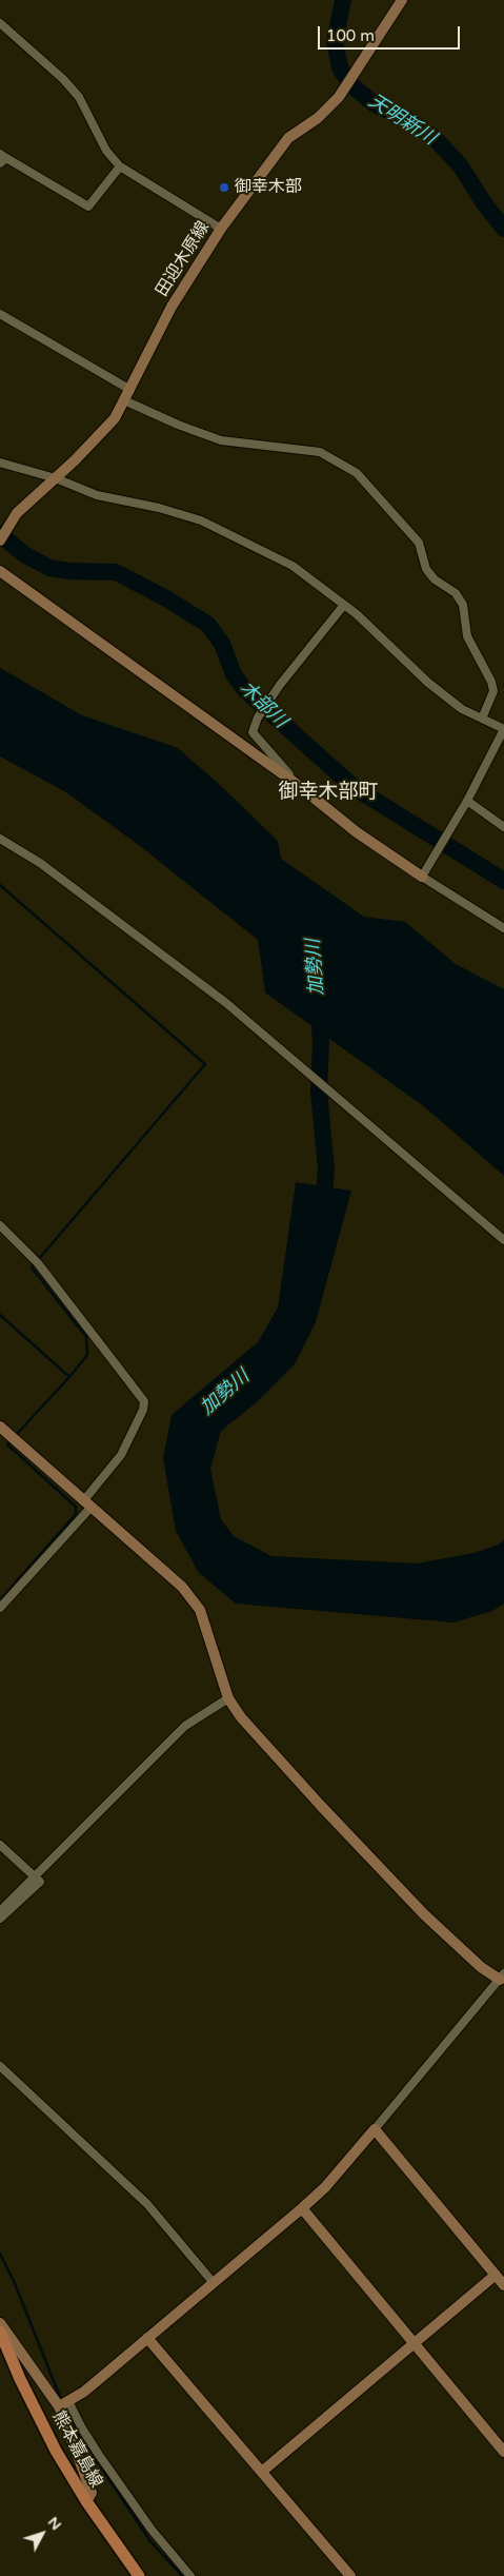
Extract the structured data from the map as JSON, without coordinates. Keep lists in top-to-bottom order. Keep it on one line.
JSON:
{"streets":{"main road":["熊本嘉島線"],"street":["田迎木原線"]},"districts":["御幸木部町"],"water":["天明新川","木部川","加勢川"],"places":["御幸木部"],"scale_bar":"100 m","north":"top right"}
